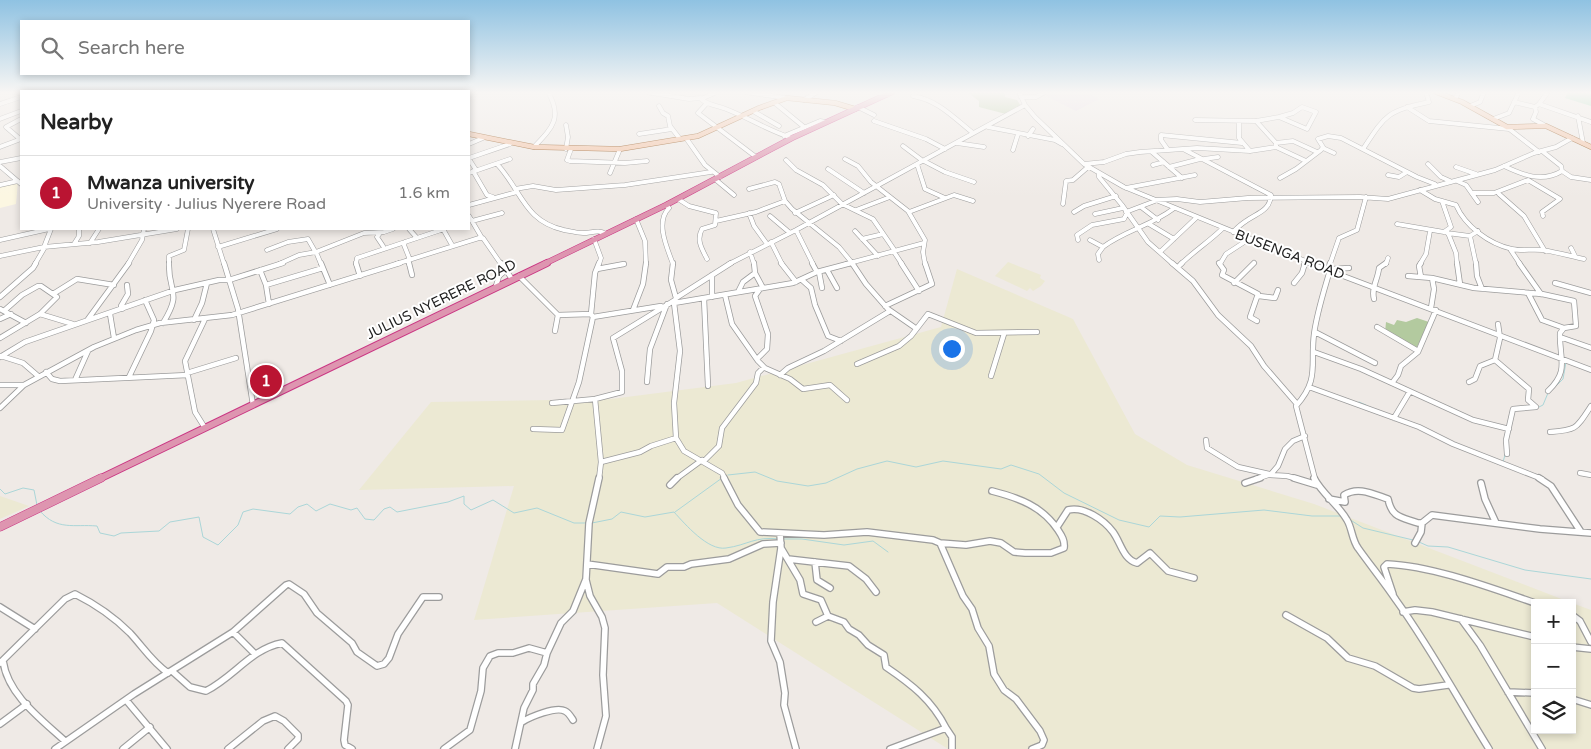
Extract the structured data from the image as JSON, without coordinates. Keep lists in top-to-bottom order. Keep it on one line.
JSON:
{"streets":{"highway":["JULIUS NYERERE ROAD"],"street":["BUSENGA ROAD"]},"page":{"search":"Search here","heading":"Nearby","list":[{"mark":"1","name":"Mwanza university","note":"University · Julius Nyerere Road","value":"1.6 km"}],"pins":"1","map_buttons":["+","−"]}}
